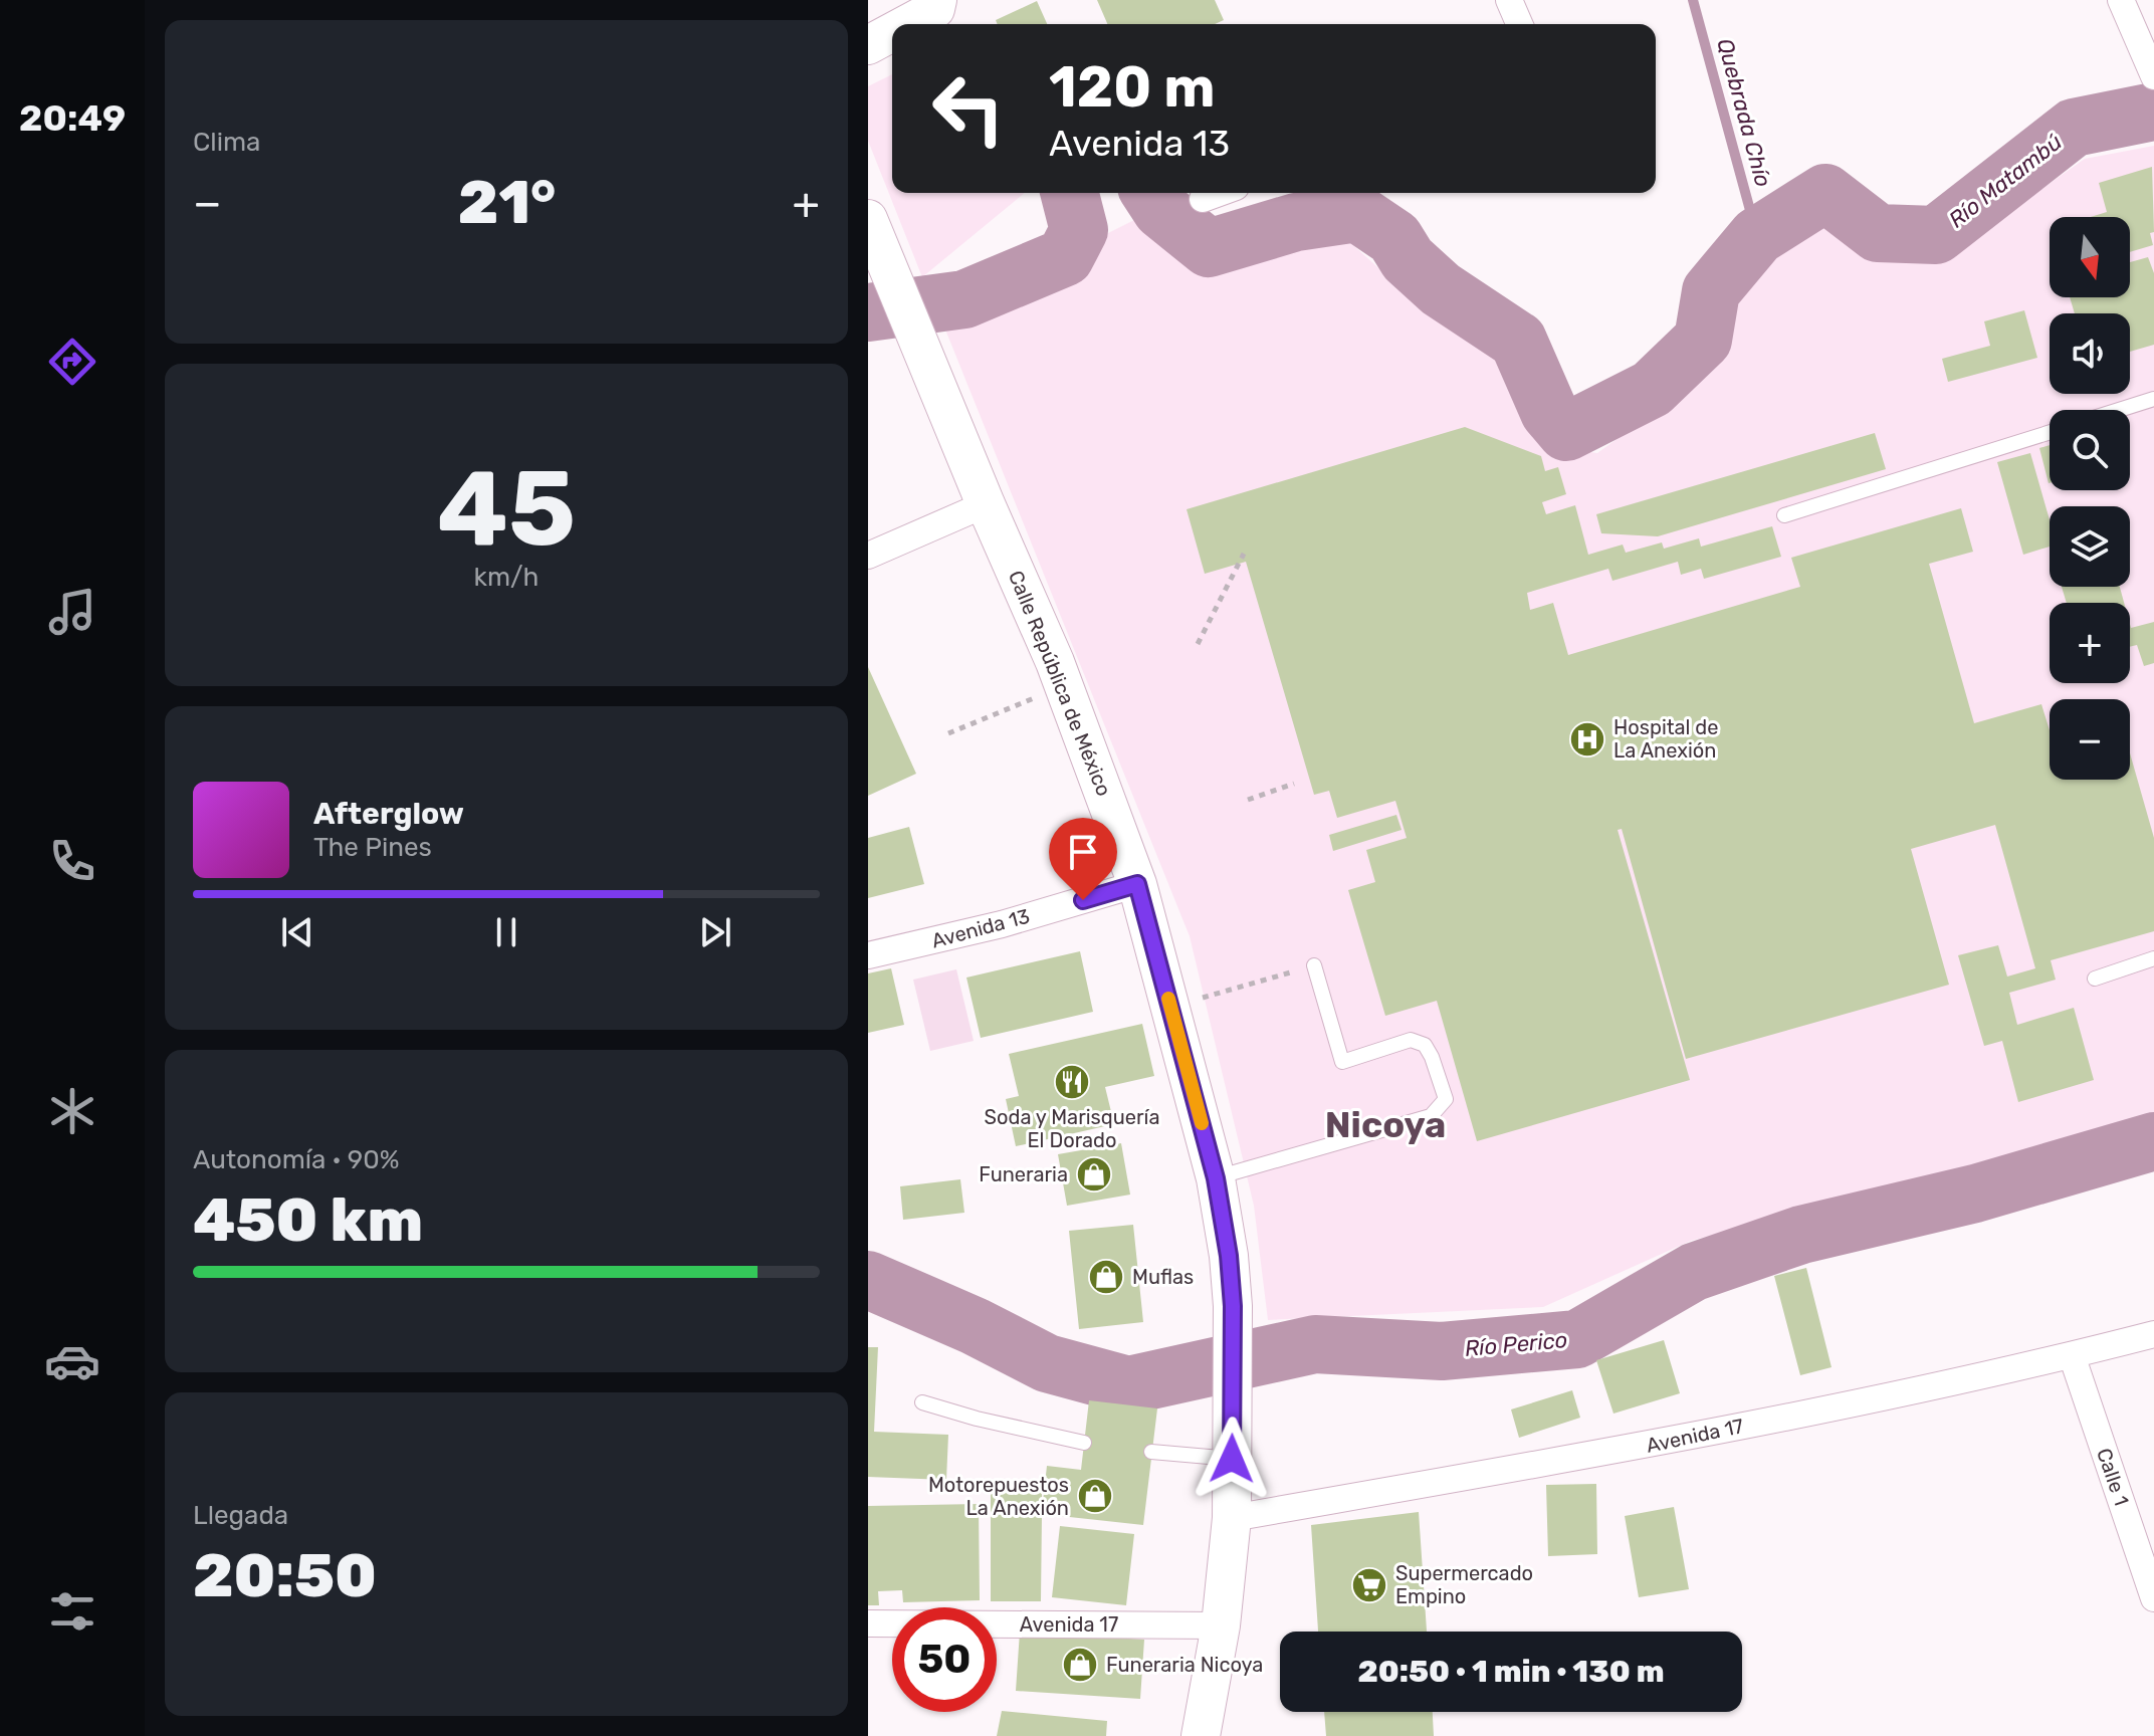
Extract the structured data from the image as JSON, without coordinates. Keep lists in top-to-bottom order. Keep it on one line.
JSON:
{"streets":{"main road":["Calle República de México"],"street":["Avenida 13","Avenida 17","Calle 1"]},"crossings":[["Calle República de México","Avenida 13"],["Calle República de México","Avenida 17"],["Avenida 17","Calle 1"]],"districts":["Nicoya"],"water":["Quebrada Chío","Río Matambú","Río Perico"],"places":{"hospital":["Hospital de La Anexión"],"restaurant":["Soda y Marisquería El Dorado"],"shop":["Funeraria","Muflas","Motorepuestos La Anexión","Funeraria Nicoya"],"supermarket":["Supermercado Empino"]},"north":"bottom","page":{"tabs":"20:49","tile":["Clima",["45","km/h"],["Autonomía · 90%","450 km"],["Llegada","20:50"]],"turn":["120 m","Avenida 13"],"heat":["−","21°","+"],"map_buttons":["+","−"],"song":["Afterglow","The Pines"],"limit":"50","trip":"20:50 · 1 min · 130 m"}}
